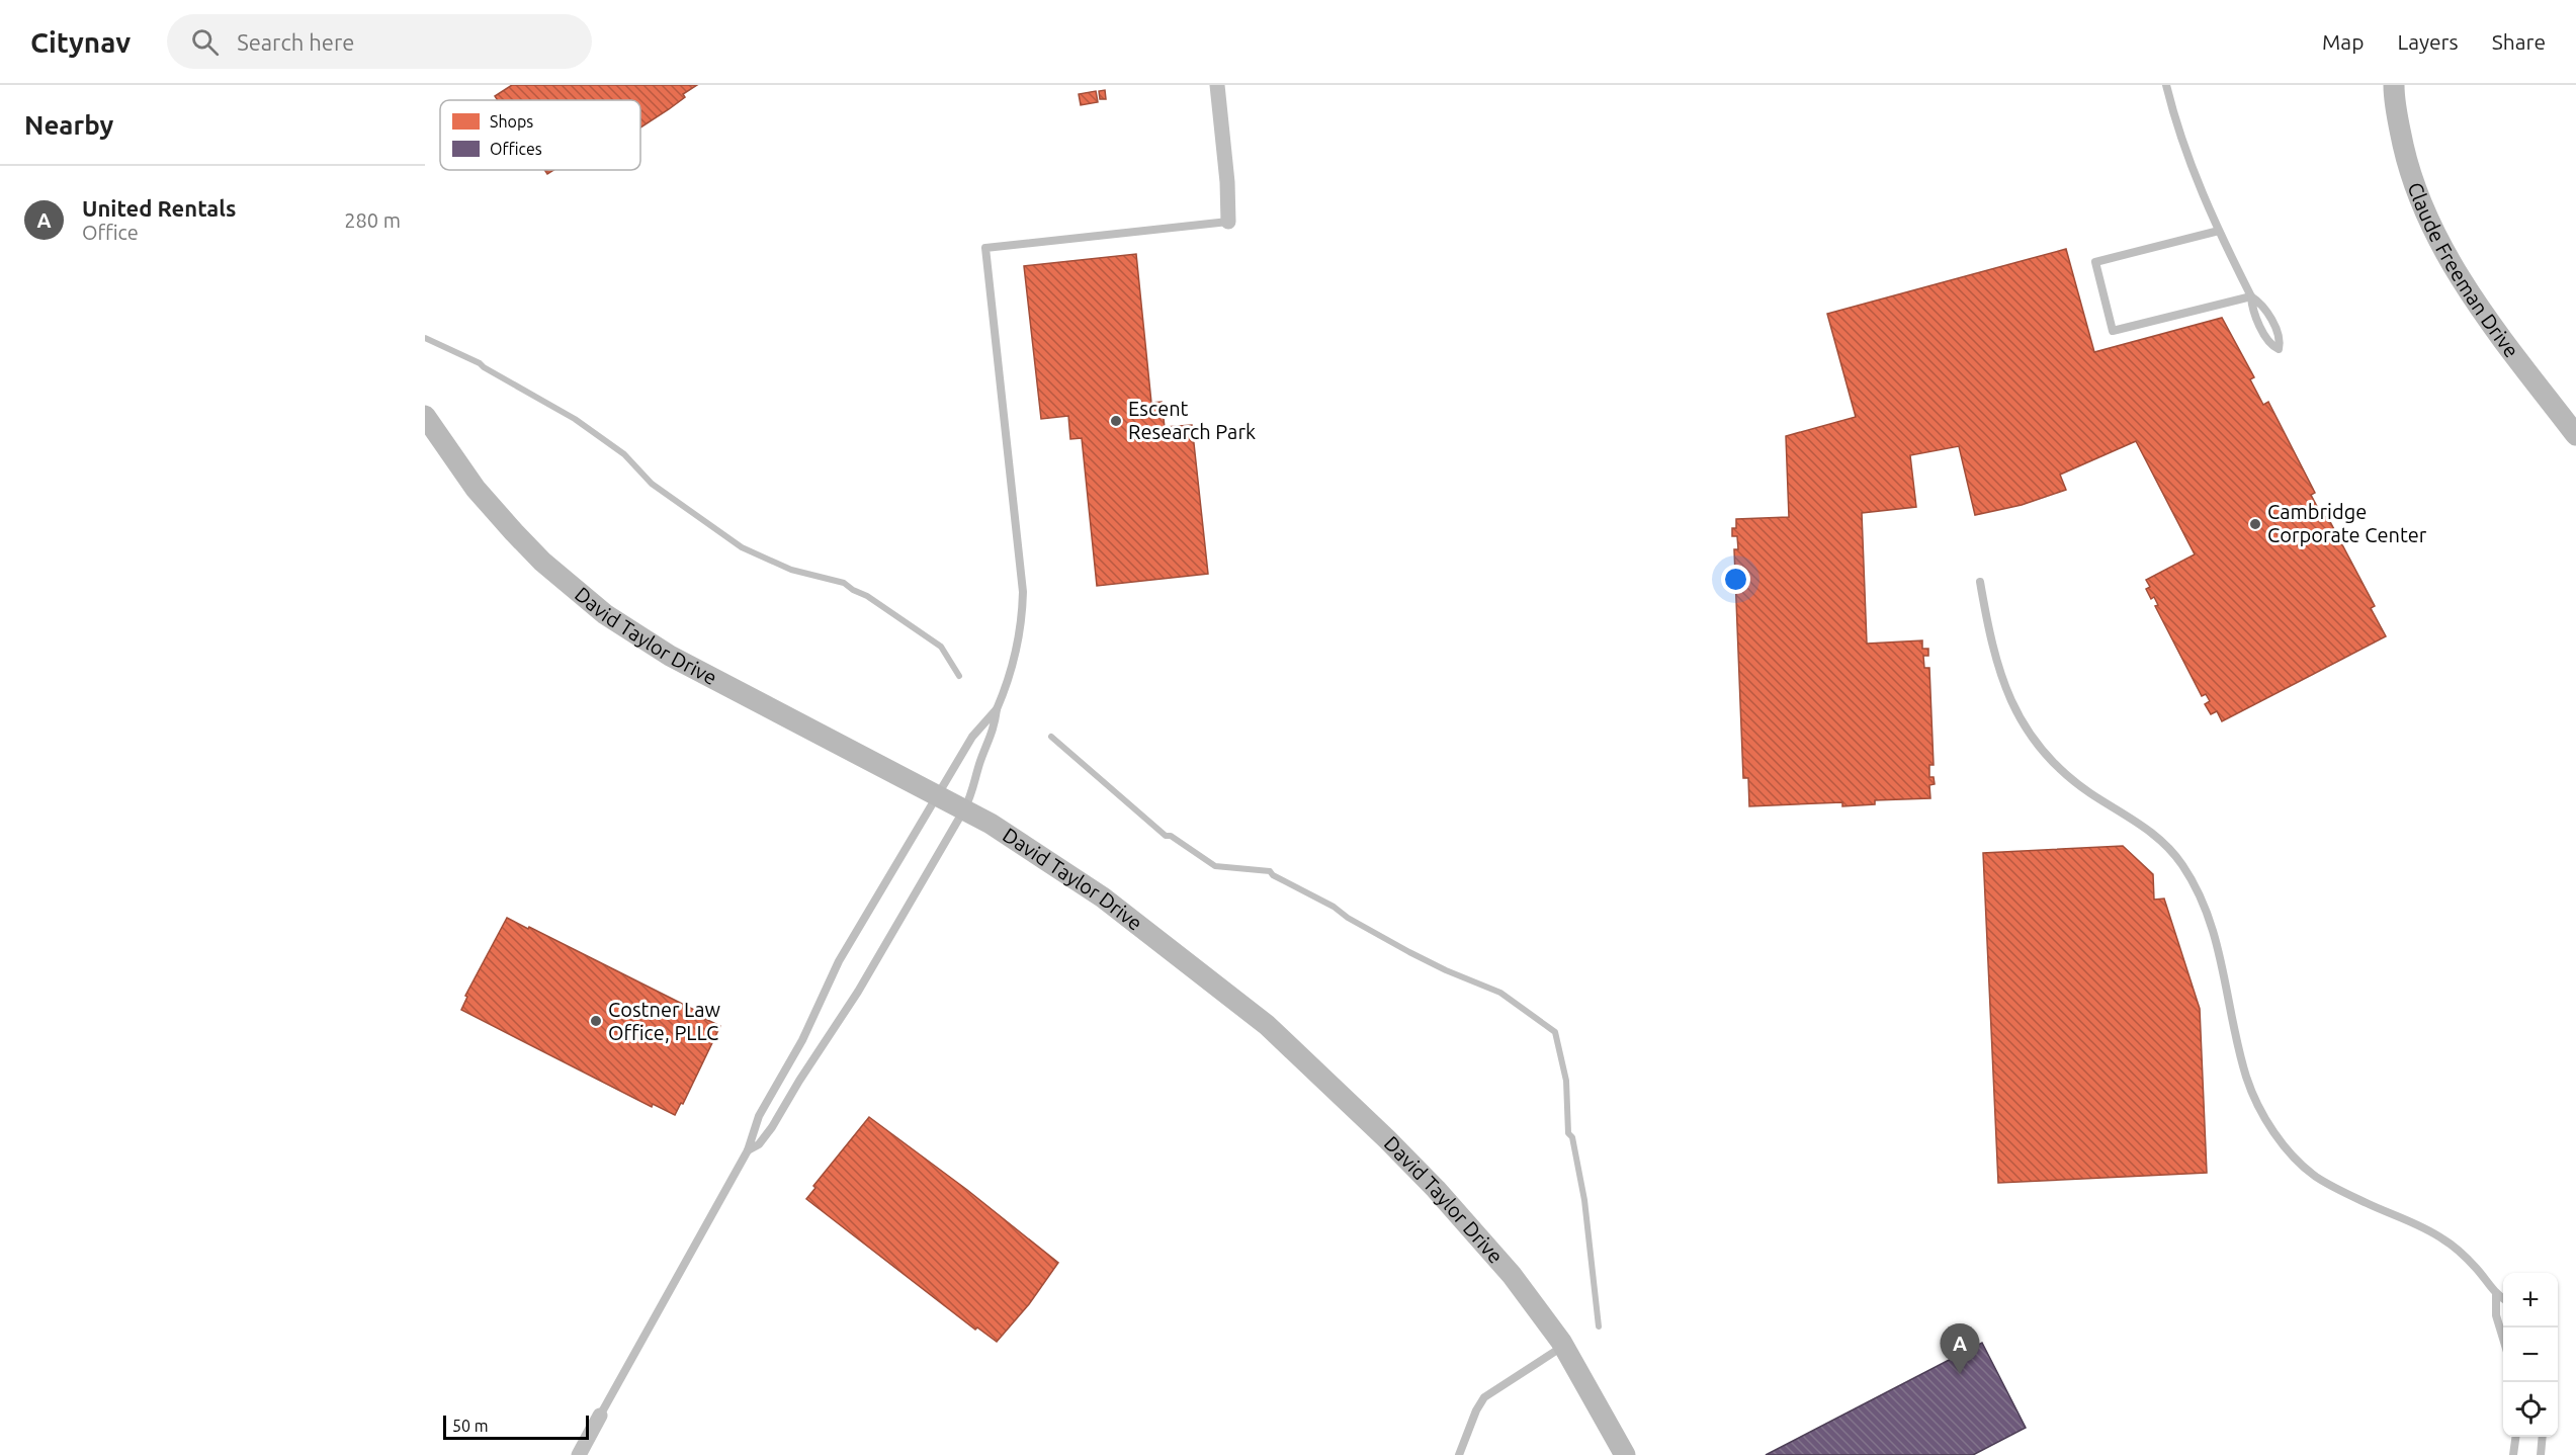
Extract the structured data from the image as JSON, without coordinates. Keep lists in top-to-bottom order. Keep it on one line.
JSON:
{"streets":{"street":["Claude Freeman Drive","David Taylor Drive"]},"places":["Escent Research Park","Cambridge Corporate Center","Costner Law Office, PLLC"],"legend":["Shops","Offices"],"scale_bar":"50 m","page":{"header":"Citynav","search":"Search here","nav":["Map","Layers","Share"],"heading":"Nearby","list":[{"mark":"A","name":"United Rentals","note":"Office","value":"280 m"}],"map_buttons":["+","−"],"pins":"A","scale":"50 m"}}
